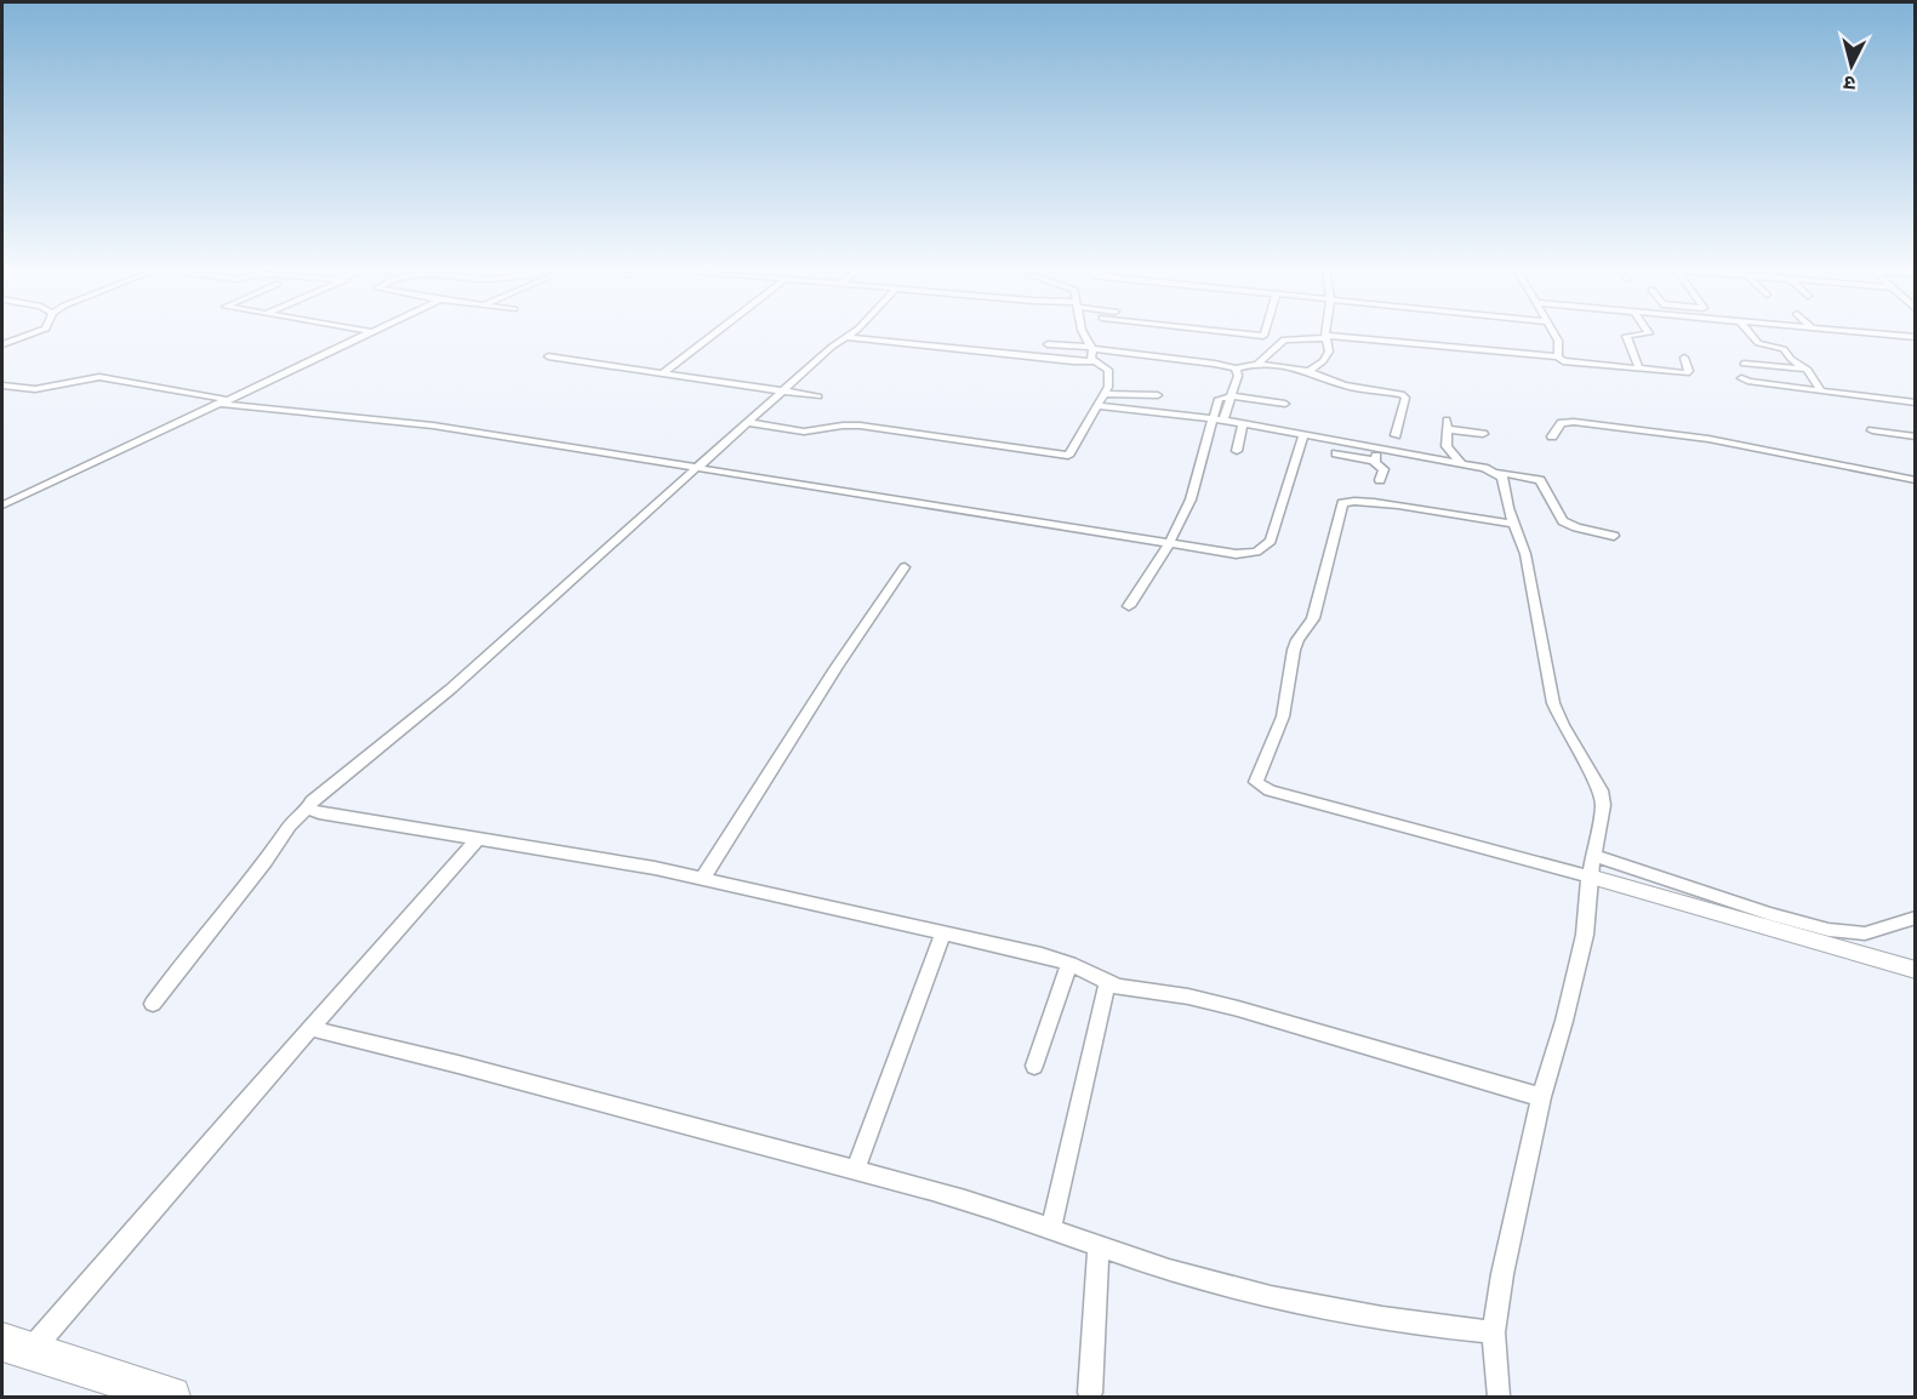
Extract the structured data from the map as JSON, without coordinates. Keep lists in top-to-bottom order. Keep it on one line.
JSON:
{"north":"bottom"}
